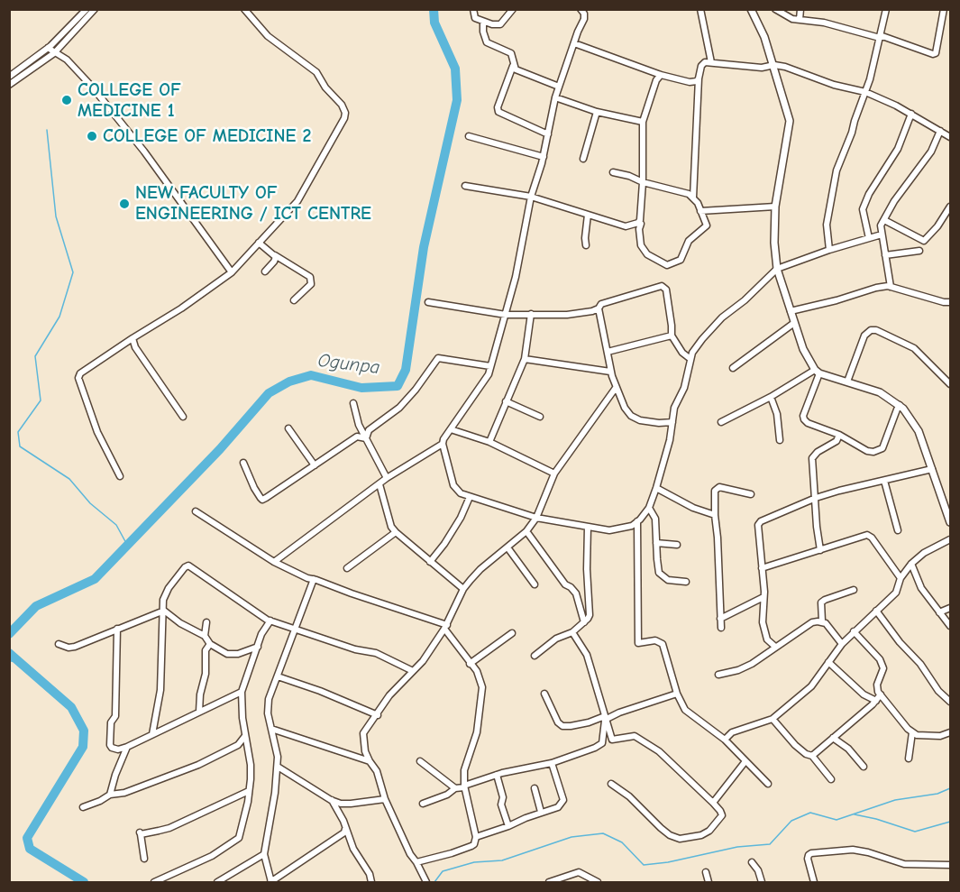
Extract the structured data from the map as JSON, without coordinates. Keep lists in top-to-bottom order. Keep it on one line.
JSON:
{"water":["Ogunpa"],"places":["COLLEGE OF MEDICINE 1","COLLEGE OF MEDICINE 2","NEW FACULTY OF ENGINEERING / ICT CENTRE"]}
